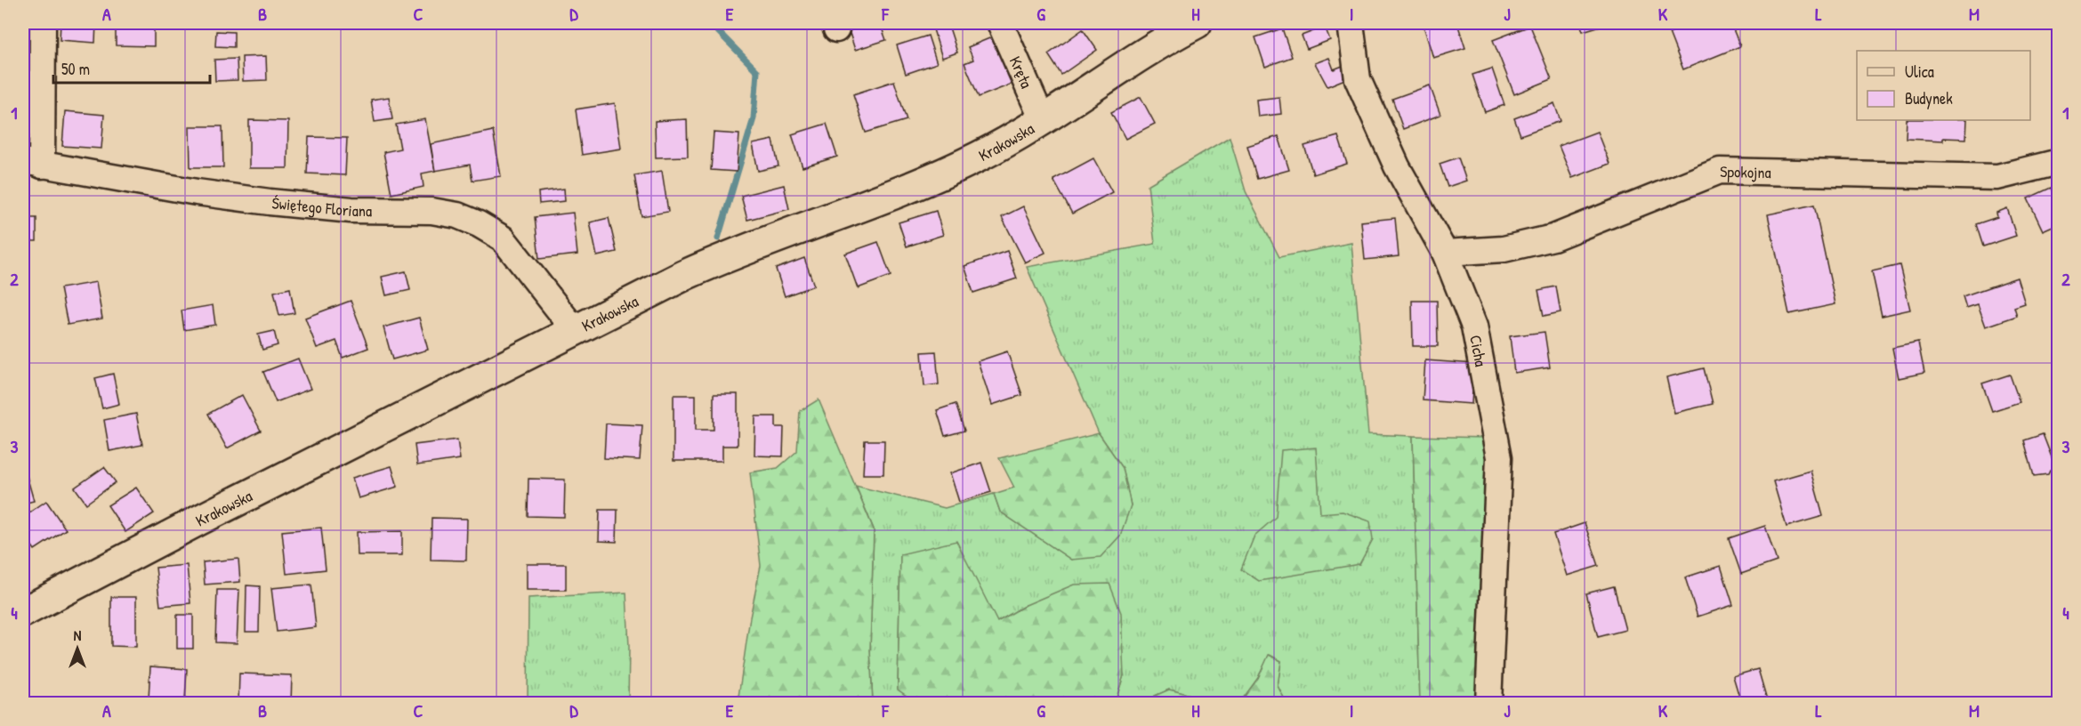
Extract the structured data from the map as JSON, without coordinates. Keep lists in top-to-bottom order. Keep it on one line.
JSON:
{"streets":{"street":["Kręta","Krakowska","Spokojna","Świętego Floriana","Cicha"]},"crossings":[["Kręta","Krakowska"],["Krakowska","Świętego Floriana"],["Spokojna","Cicha"]],"legend":["Ulica","Budynek"],"scale_bar":"50 m","north":"top","grid":{"columns":["A","B","C","D","E","F","G","H","I","J","K","L","M"],"rows":["1","2","3","4"]}}
